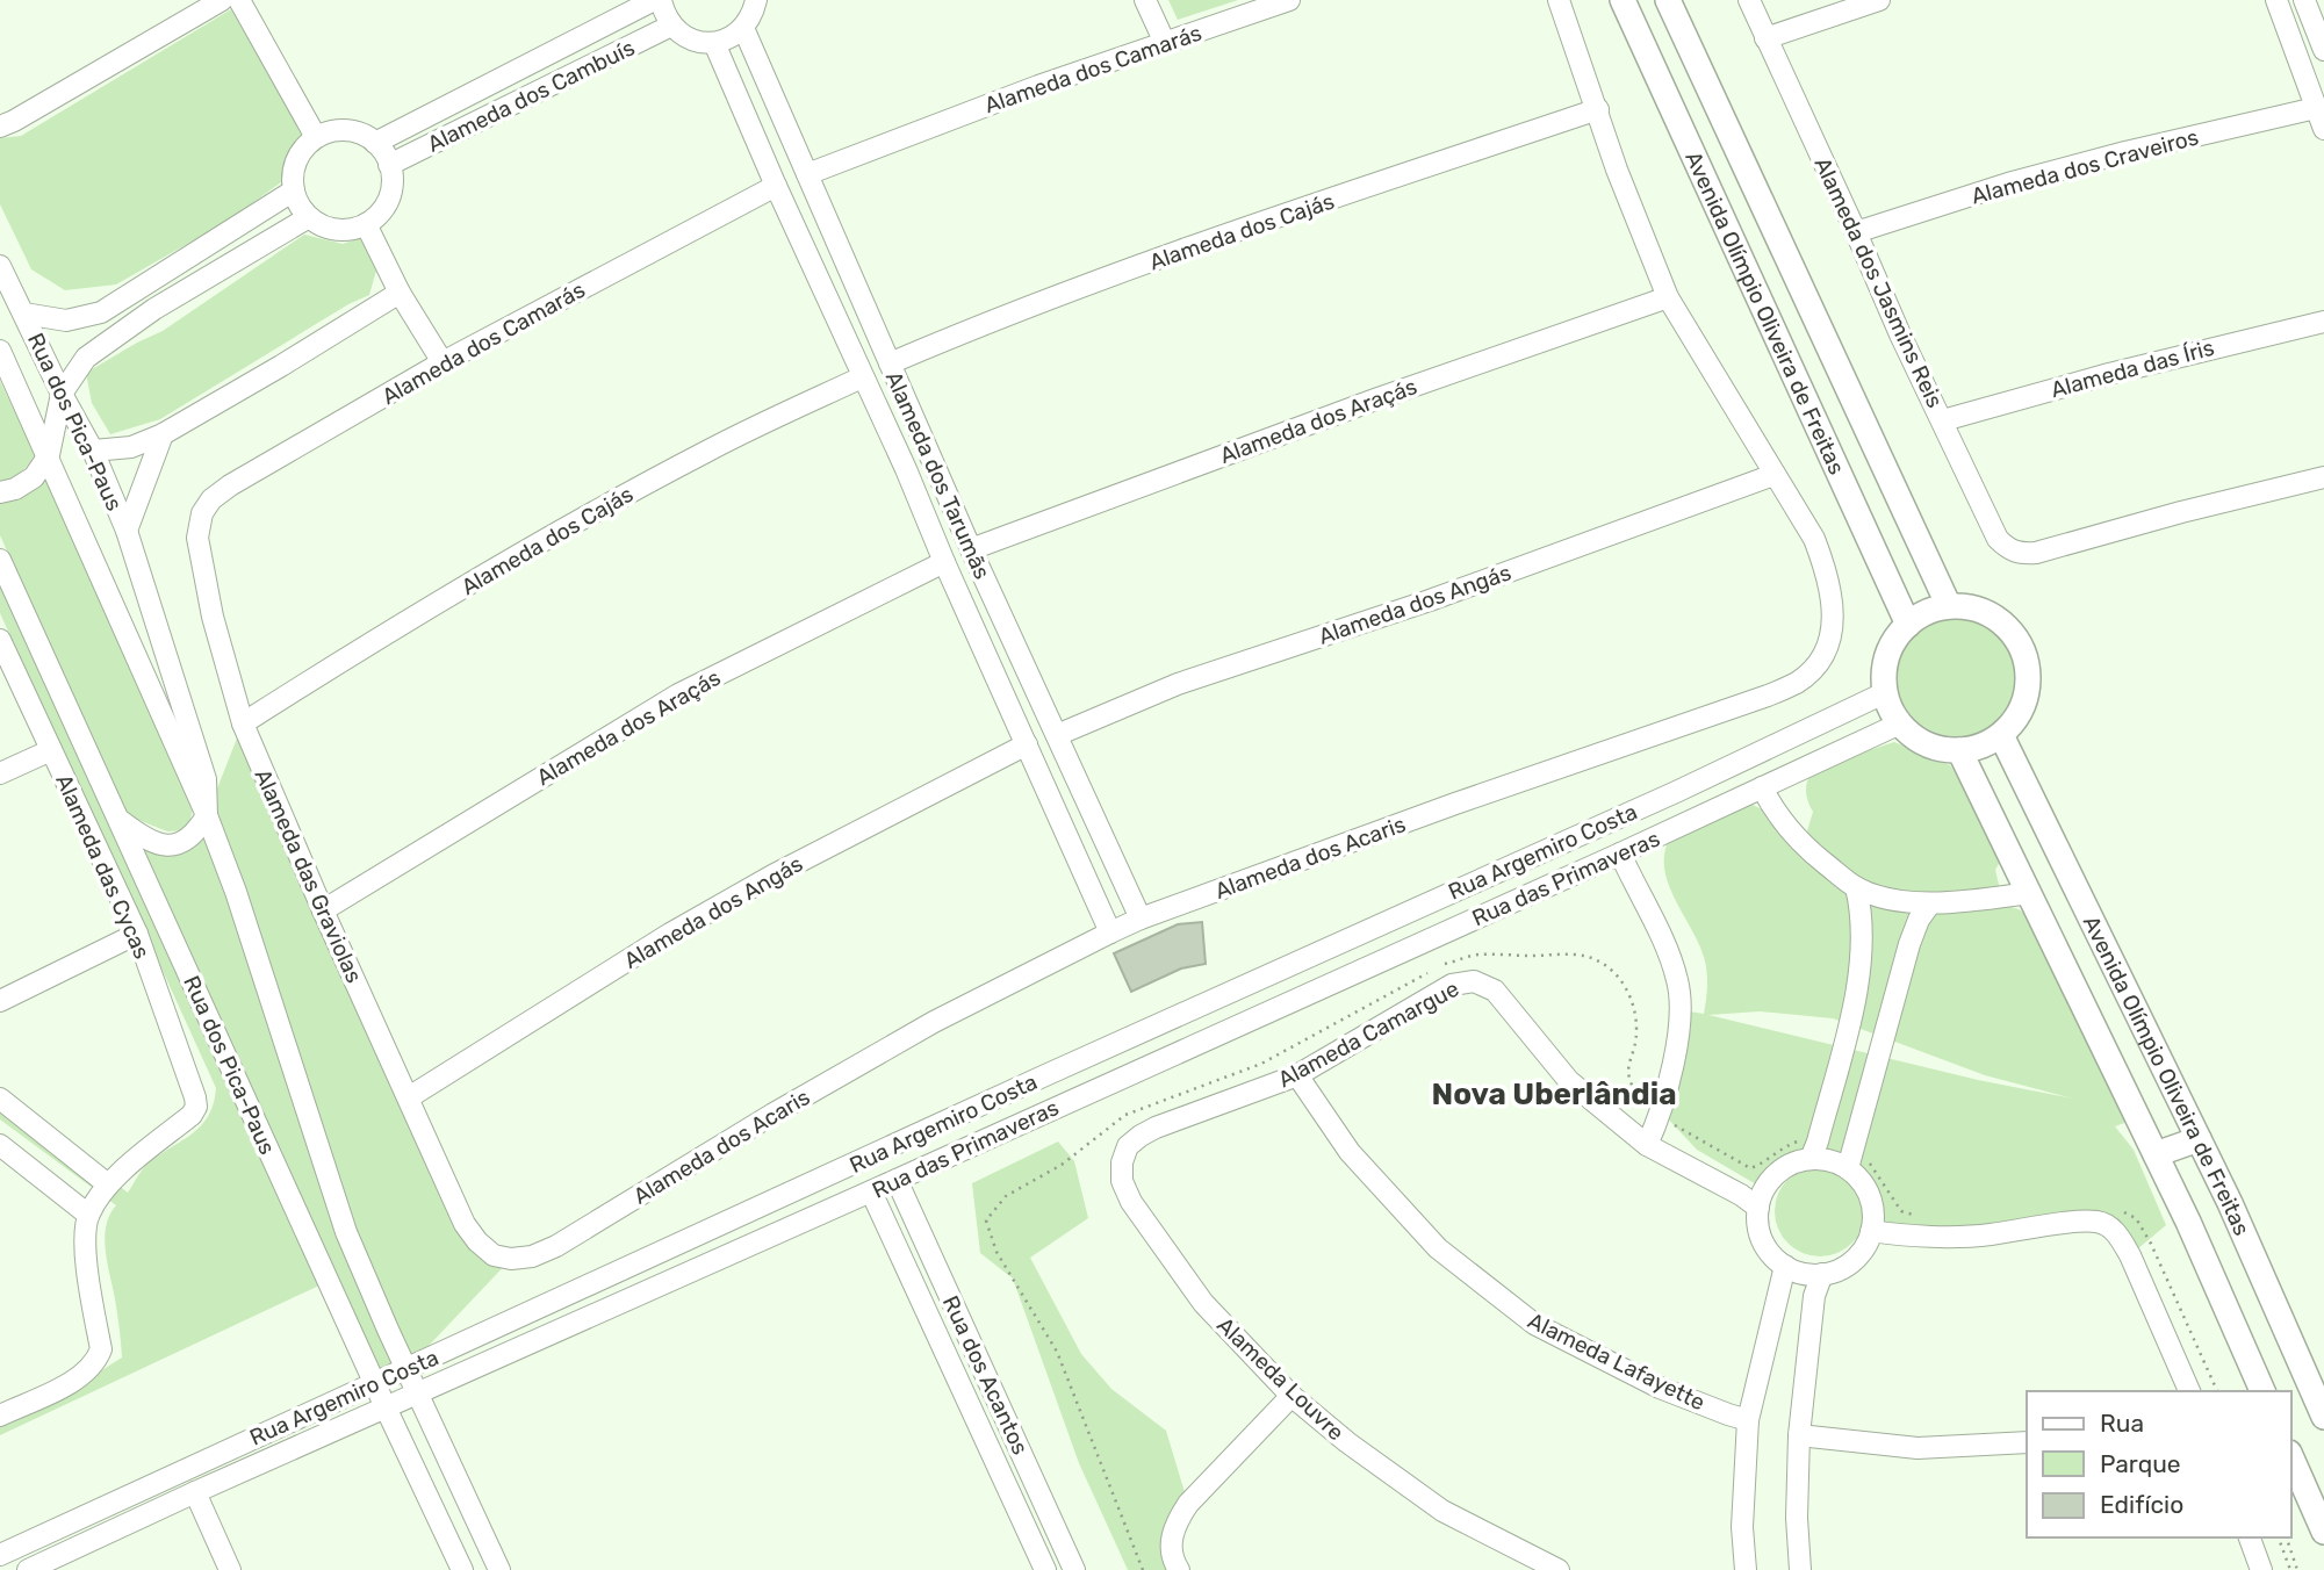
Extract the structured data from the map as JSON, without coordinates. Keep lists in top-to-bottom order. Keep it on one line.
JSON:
{"streets":{"main road":["Avenida Olímpio Oliveira de Freitas"],"street":["Alameda dos Camarás","Alameda dos Cambuís","Alameda dos Craveiros","Alameda dos Cajás","Alameda dos Jasmins Reis","Alameda das Íris","Alameda dos Araçás","Rua dos Pica-Paus","Alameda dos Tarumãs","Alameda dos Angás","Rua Argemiro Costa","Alameda dos Acaris","Alameda das Cycas","Alameda das Graviolas","Rua das Primaveras","Alameda Camargue","Alameda Lafayette","Rua dos Acantos","Alameda Louvre"]},"crossings":[["Alameda dos Camarás","Alameda dos Tarumãs"],["Alameda dos Camarás","Alameda das Graviolas"],["Alameda dos Craveiros","Alameda dos Jasmins Reis"],["Alameda dos Cajás","Alameda dos Tarumãs"],["Alameda dos Cajás","Alameda das Graviolas"],["Alameda dos Jasmins Reis","Alameda das Íris"],["Avenida Olímpio Oliveira de Freitas","Rua Argemiro Costa"],["Avenida Olímpio Oliveira de Freitas","Rua das Primaveras"],["Alameda dos Araçás","Alameda dos Tarumãs"],["Alameda dos Araçás","Alameda dos Acaris"],["Alameda dos Araçás","Alameda das Graviolas"],["Rua dos Pica-Paus","Rua Argemiro Costa"],["Rua dos Pica-Paus","Rua das Primaveras"],["Alameda dos Tarumãs","Alameda dos Angás"],["Alameda dos Tarumãs","Alameda dos Acaris"],["Alameda dos Angás","Alameda dos Acaris"],["Alameda dos Angás","Alameda das Graviolas"],["Rua Argemiro Costa","Rua das Primaveras"],["Alameda dos Acaris","Alameda das Graviolas"],["Rua das Primaveras","Rua dos Acantos"],["Alameda Camargue","Alameda Lafayette"],["Alameda Camargue","Alameda Louvre"]],"districts":["Nova Uberlândia"],"legend":["Rua","Parque","Edifício"]}
